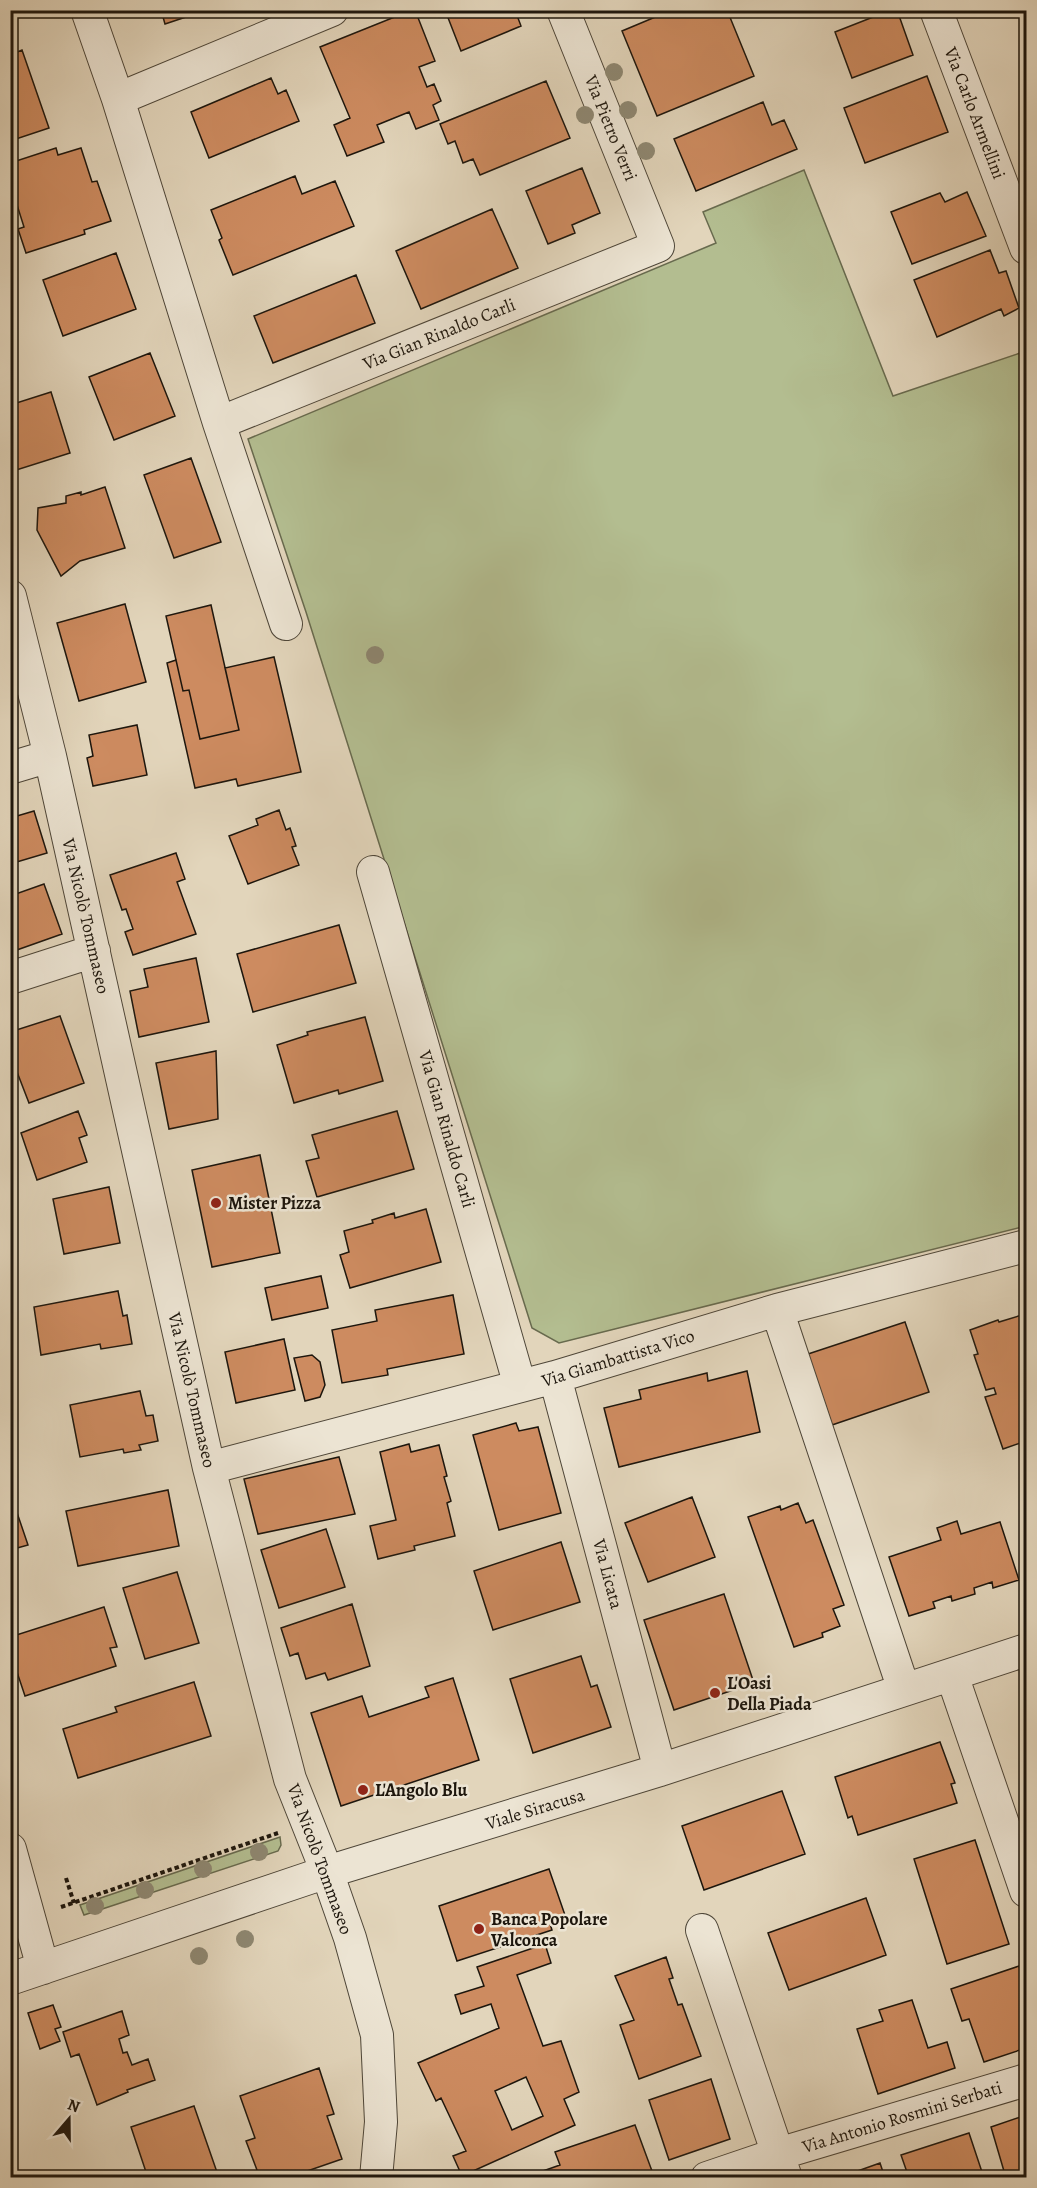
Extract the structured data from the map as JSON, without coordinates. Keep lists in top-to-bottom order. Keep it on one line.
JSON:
{"streets":{"street":["Via Carlo Armellini","Via Pietro Verri","Via Gian Rinaldo Carli","Via Nicolò Tommaseo","Via Giambattista Vico","Via Licata","Viale Siracusa","Via Antonio Rosmini Serbati"]},"crossings":[["Via Pietro Verri","Via Gian Rinaldo Carli"],["Via Gian Rinaldo Carli","Via Giambattista Vico"],["Via Nicolò Tommaseo","Via Giambattista Vico"],["Via Nicolò Tommaseo","Viale Siracusa"],["Via Giambattista Vico","Via Licata"],["Via Licata","Viale Siracusa"]],"places":["Mister Pizza","L'Oasi Della Piada","L'Angolo Blu","Banca Popolare Valconca"],"north":"top"}
